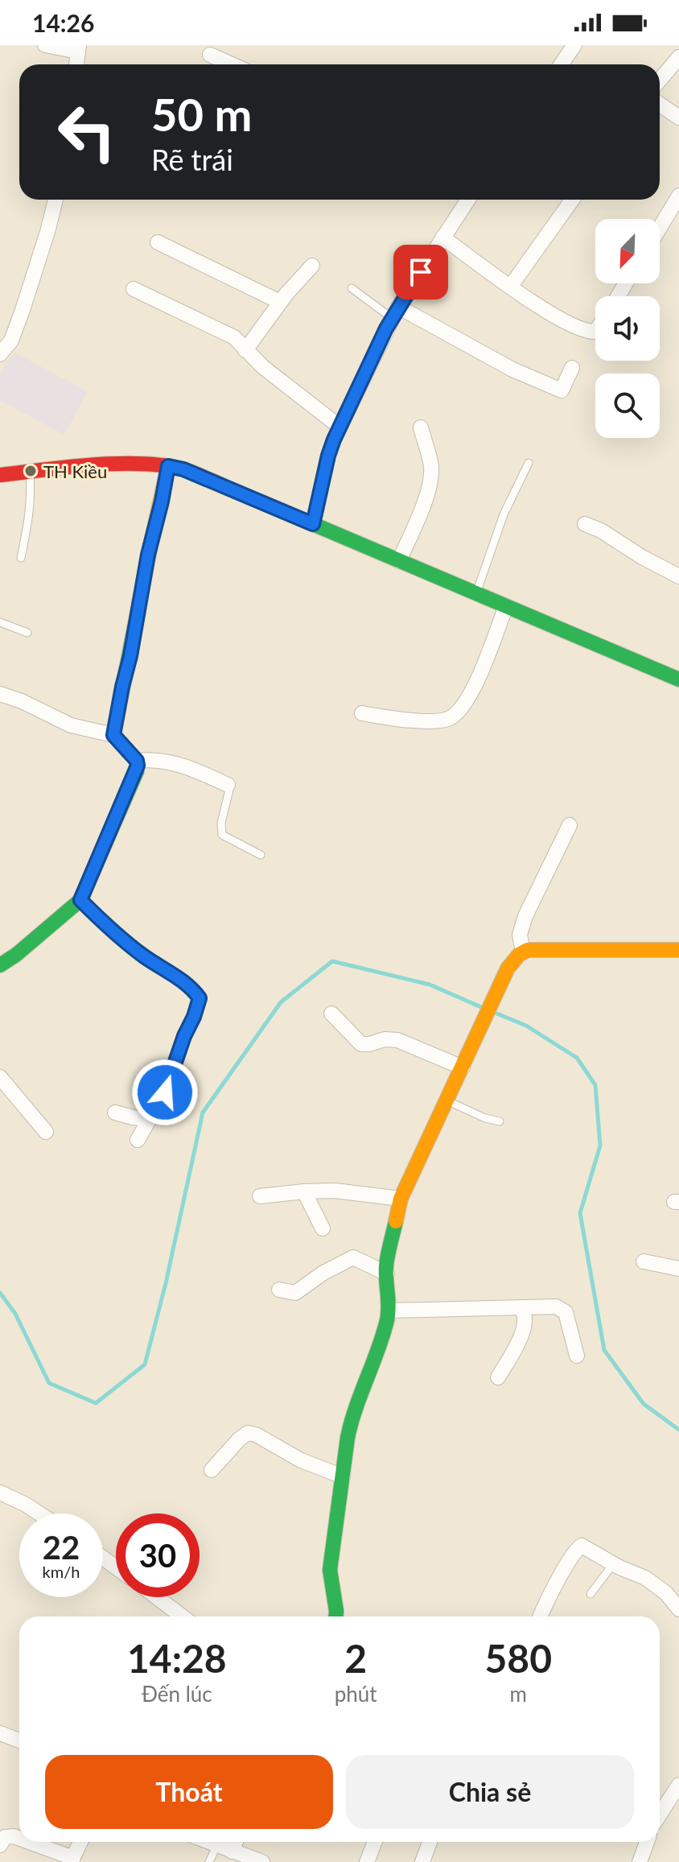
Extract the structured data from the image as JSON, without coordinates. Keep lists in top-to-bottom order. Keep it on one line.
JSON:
{"places":["TH Kiều"],"north":"bottom left","page":{"status":"14:26","turn":["50 m","Rẽ trái"],"speed":"22 km/h","limit":"30","eta":["14:28","Đến lúc","2","phút","580","m"],"buttons":["Thoát","Chia sẻ"]}}
